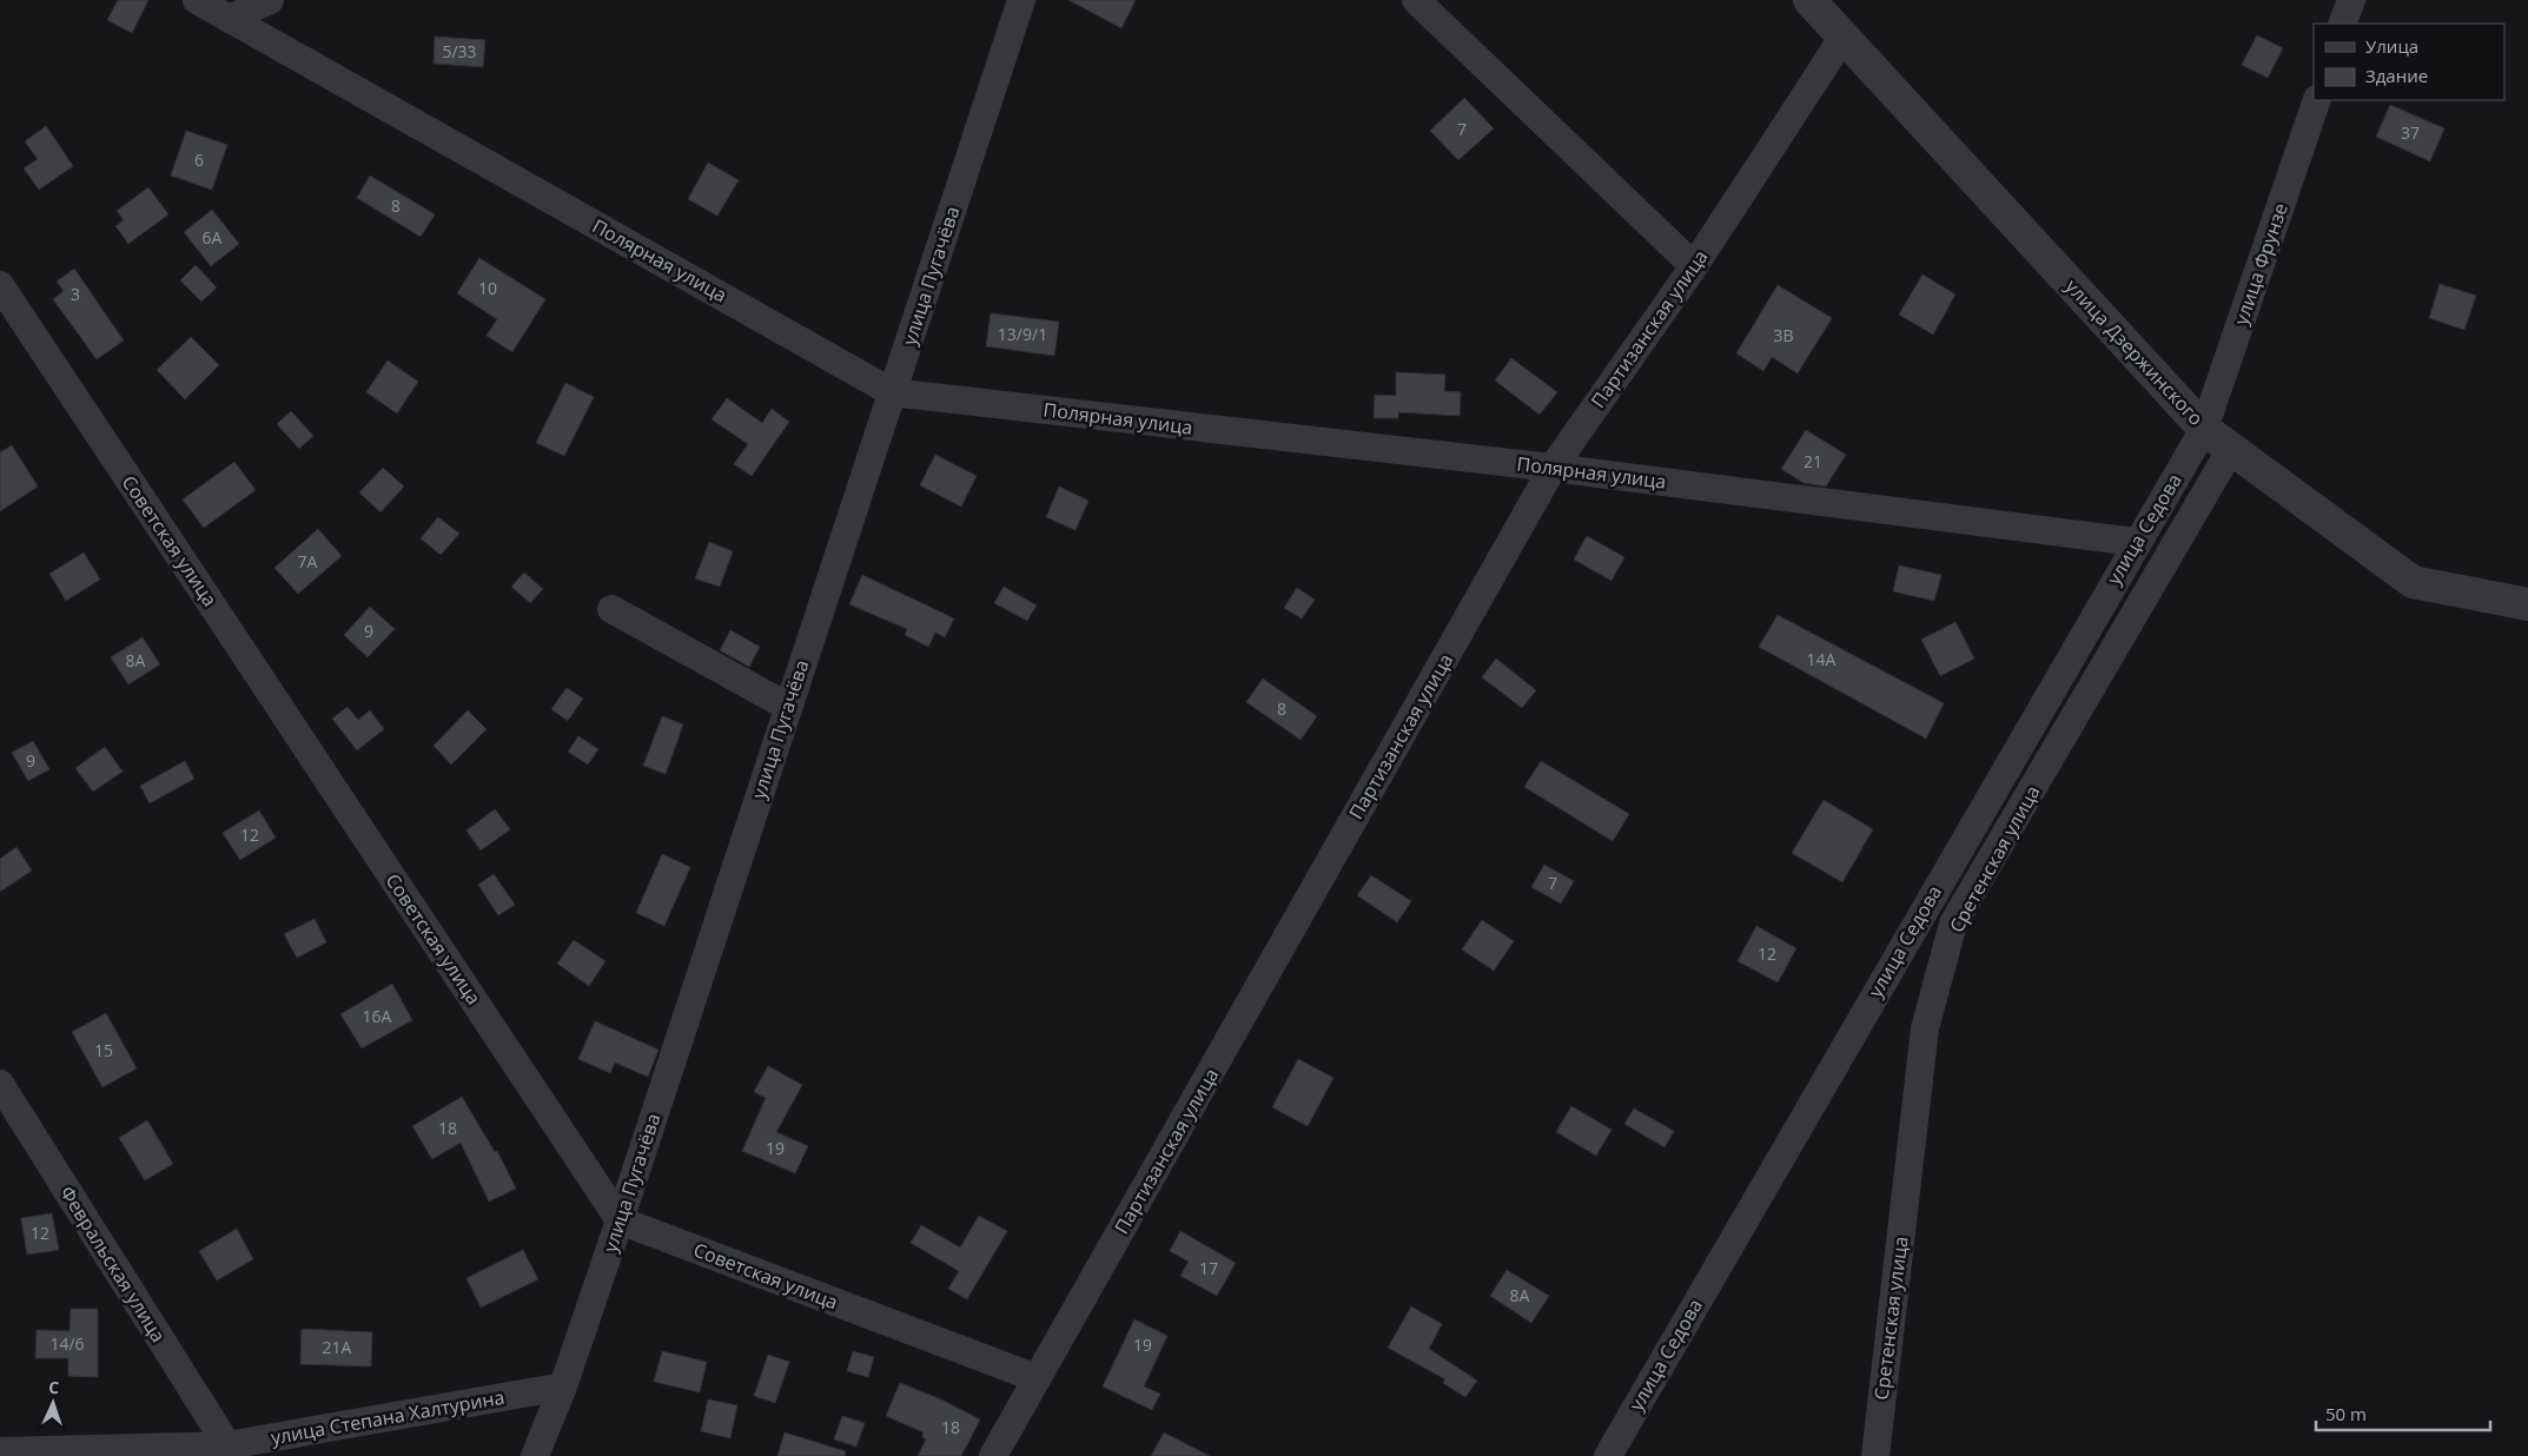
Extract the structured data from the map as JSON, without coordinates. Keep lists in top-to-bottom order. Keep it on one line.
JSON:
{"streets":{"street":["Полярная улица","улица Фрунзе","улица Пугачёва","Партизанская улица","улица Дзержинского","улица Седова","Советская улица","Сретенская улица","Февральская улица","улица Степана Халтурина"]},"crossings":[["Полярная улица","улица Пугачёва"],["Полярная улица","Партизанская улица"],["Полярная улица","улица Седова"],["улица Фрунзе","улица Дзержинского"],["улица Фрунзе","улица Седова"],["улица Пугачёва","Советская улица"],["улица Пугачёва","улица Степана Халтурина"],["Партизанская улица","улица Дзержинского"],["Партизанская улица","Советская улица"],["улица Дзержинского","улица Седова"],["улица Дзержинского","Сретенская улица"],["Февральская улица","улица Степана Халтурина"]],"house_numbers":["5/33","7","37","6","8","6А","10","3","13/9/1","3В","21","7А","9","14А","8А","8","9","12","7","12","16А","15","18","19","12","17","8А","14/6","19","21А","18"],"legend":["Улица","Здание"],"scale_bar":"50 m","north":"top"}
